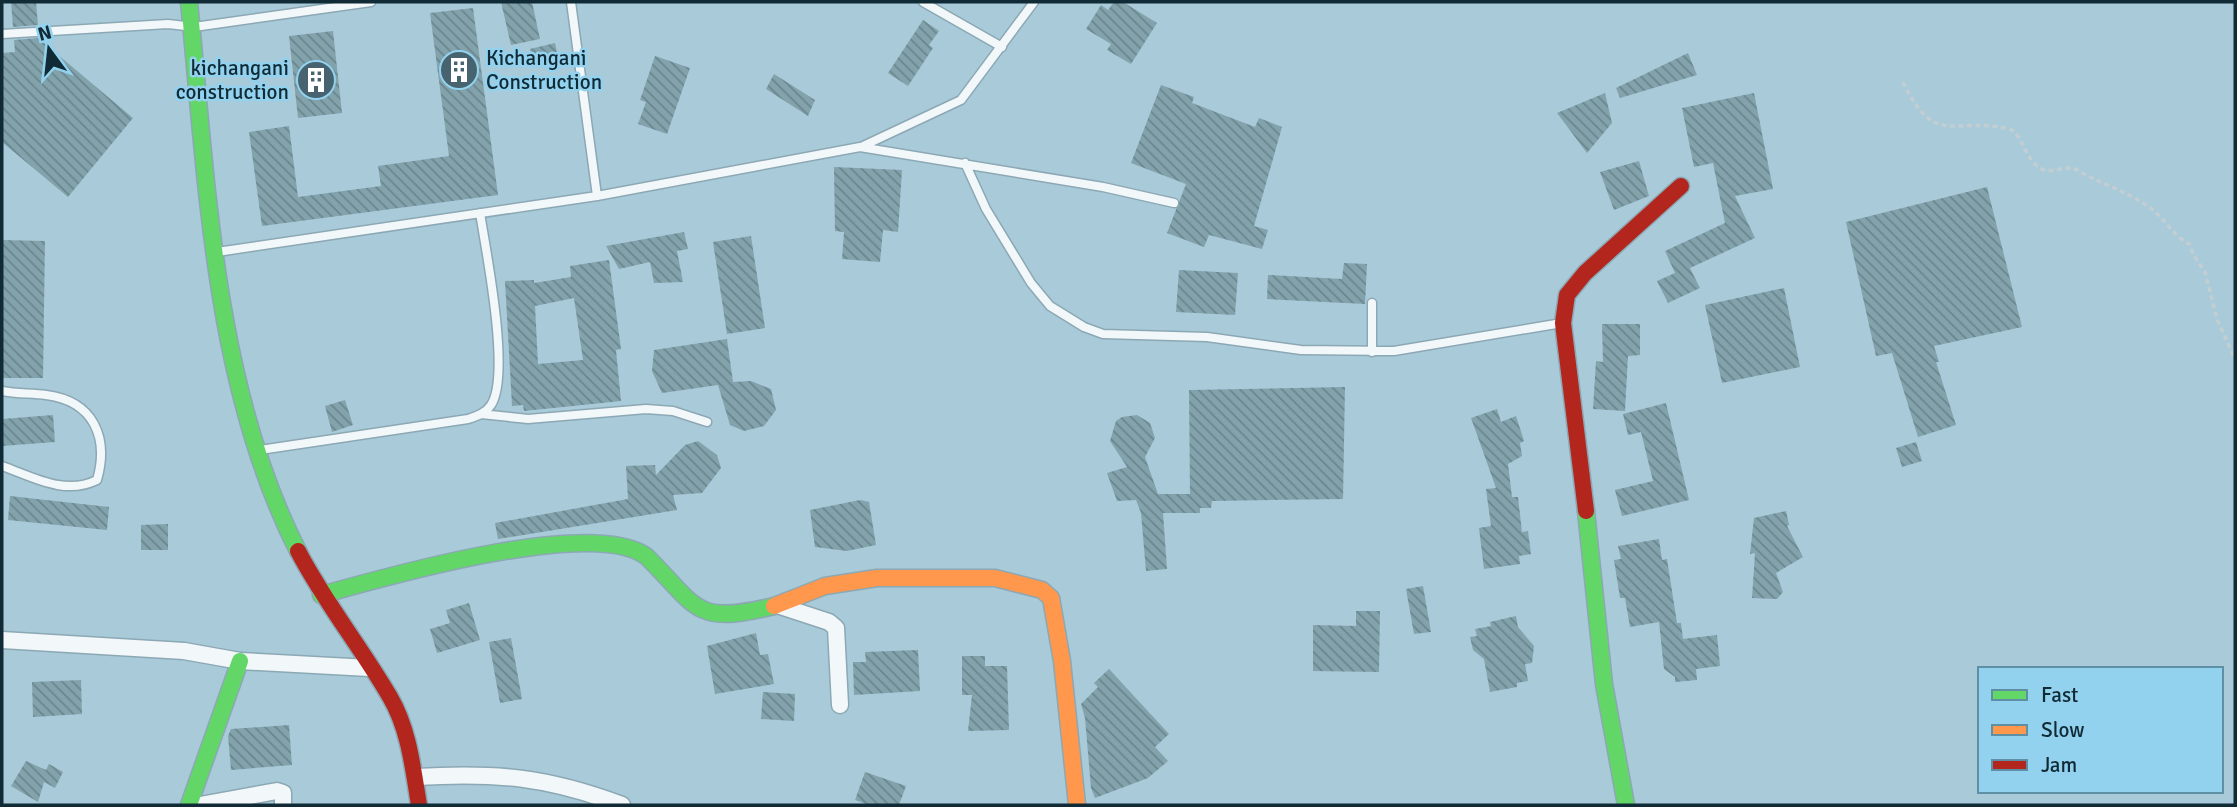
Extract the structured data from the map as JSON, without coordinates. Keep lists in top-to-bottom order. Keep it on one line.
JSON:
{"places":{"building":["Kichangani Construction","kichangani construction"]},"legend":["Fast","Slow","Jam"],"north":"top"}
